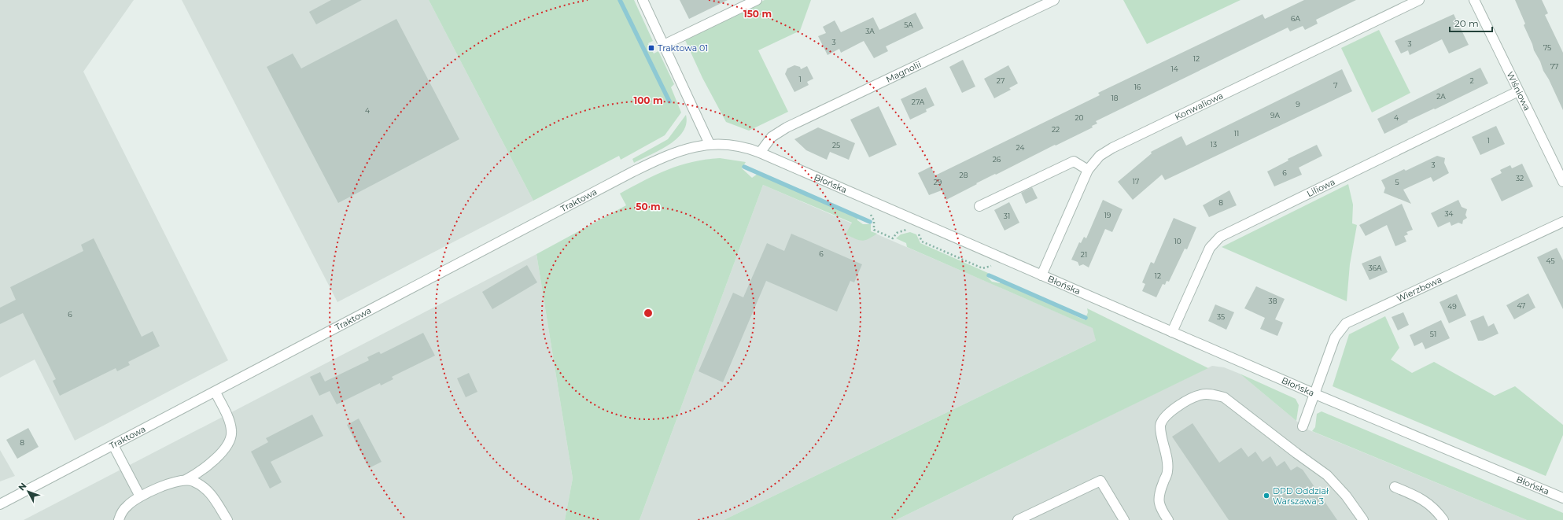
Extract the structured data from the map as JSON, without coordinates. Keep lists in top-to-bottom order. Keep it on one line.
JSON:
{"streets":{"street":["Magnolii","Wiśniowa","Konwaliowa","Błońska","Liliowa","Traktowa","Wierzbowa"]},"crossings":[["Magnolii","Błońska"],["Wiśniowa","Liliowa"],["Konwaliowa","Błońska"],["Błońska","Liliowa"],["Błońska","Traktowa"],["Błońska","Wierzbowa"]],"places":{"transit":["Traktowa 01"],"other":["DPD Oddział Warszawa 3"]},"house_numbers":["6A","5A","3A","3","3","75","12","77","14","1","27","2","7","16","2A","18","27A","9","4","9A","20","4","22","11","1","13","25","24","26","3","6","28","32","17","29","5","8","34","19","31","10","6","21","45","36A","12","38","47","49","6","35","51","8"],"scale_bar":"20 m","north":"top left","rings":["150 m","100 m","50 m"]}
